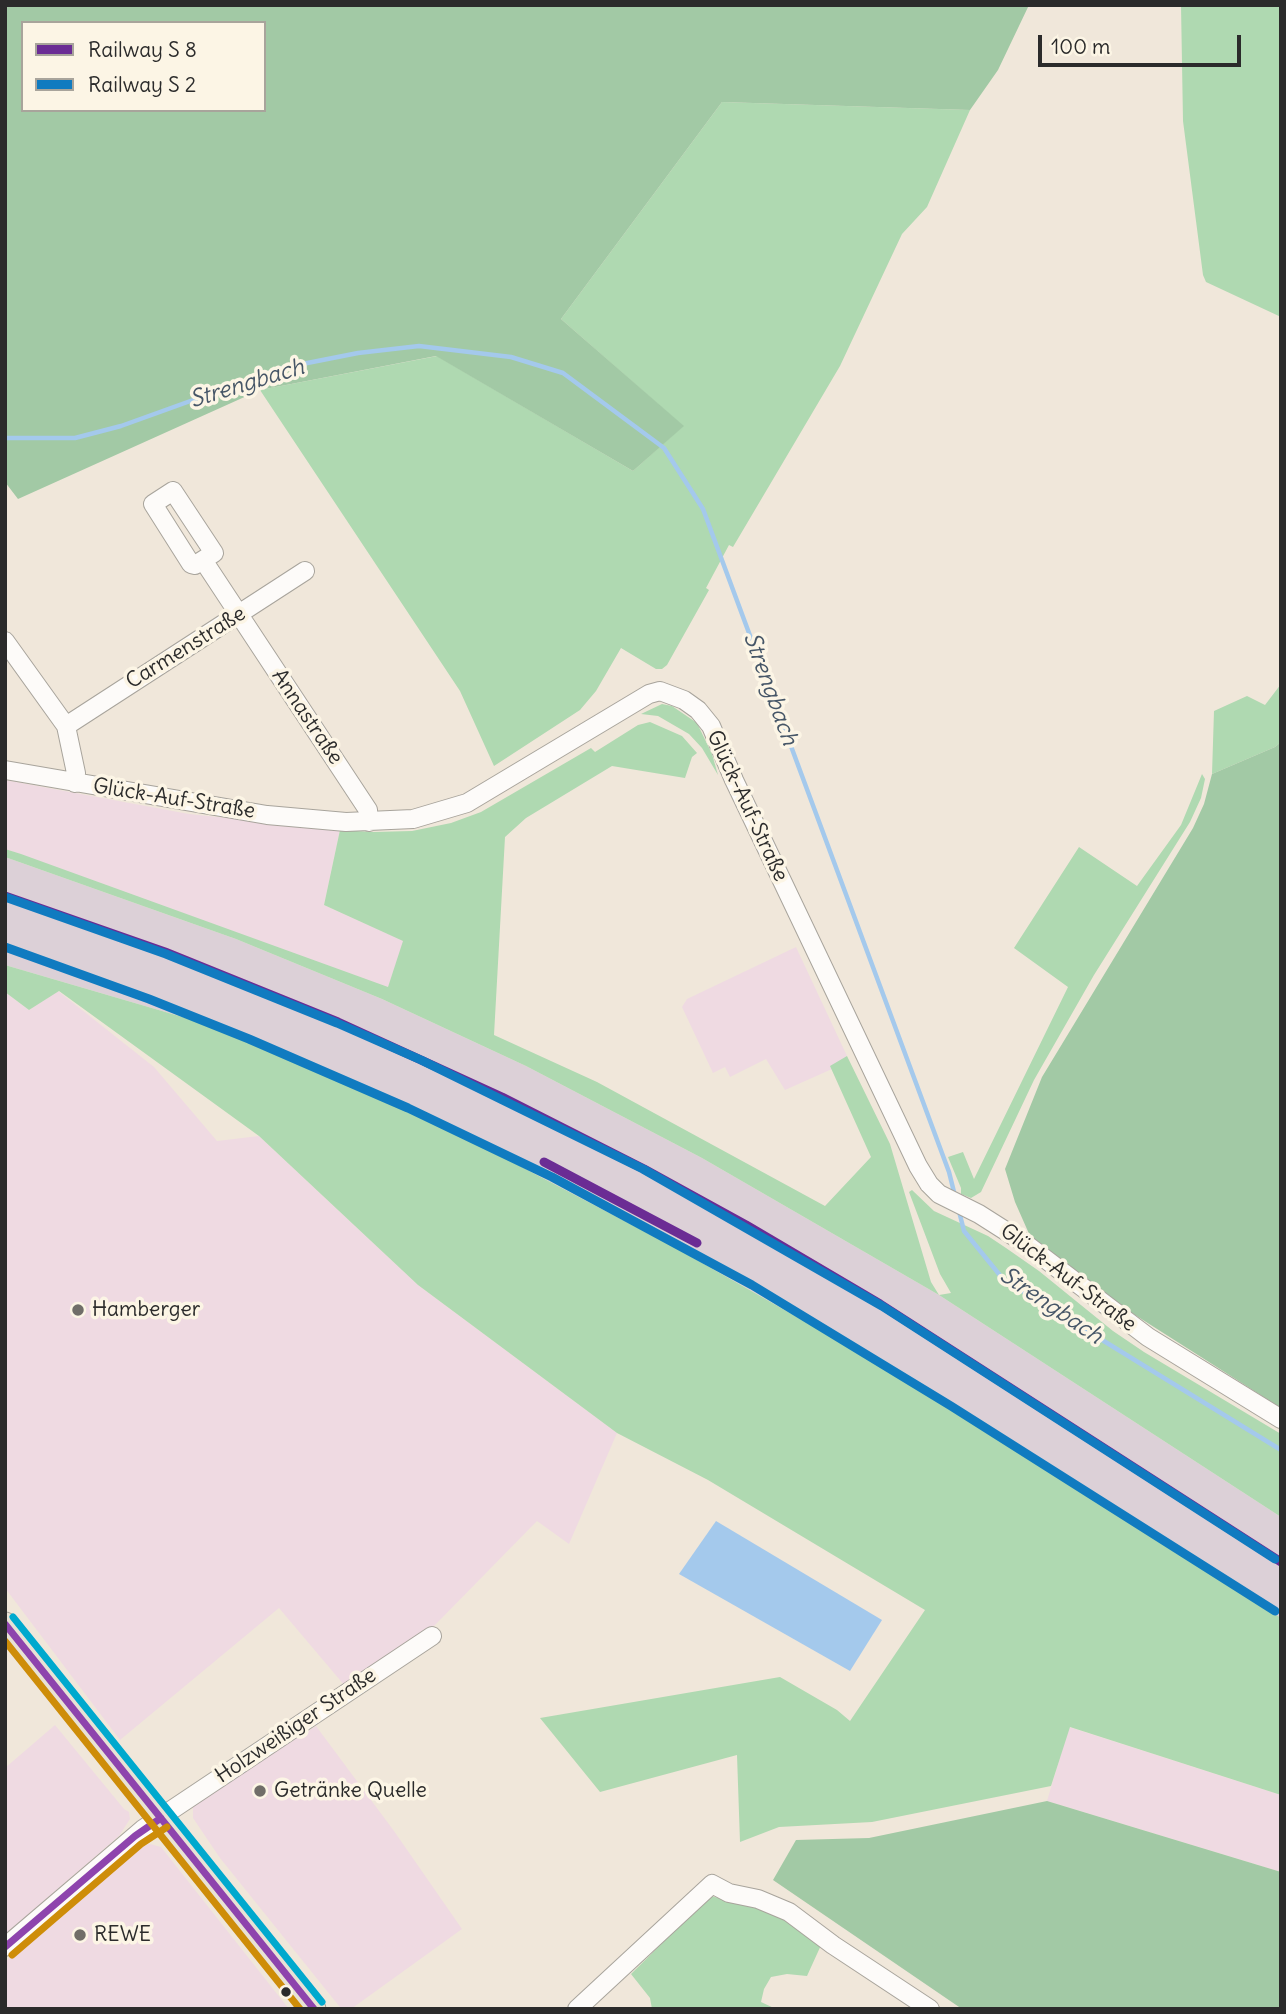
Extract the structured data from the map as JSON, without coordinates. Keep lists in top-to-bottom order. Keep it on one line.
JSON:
{"streets":{"street":["Carmenstraße","Annastraße","Glück-Auf-Straße","Holzweißiger Straße"]},"crossings":[["Carmenstraße","Annastraße"],["Annastraße","Glück-Auf-Straße"]],"water":["Strengbach"],"places":["Hamberger","Getränke Quelle","REWE"],"legend":["Railway S 8","Railway S 2"],"scale_bar":"100 m"}
